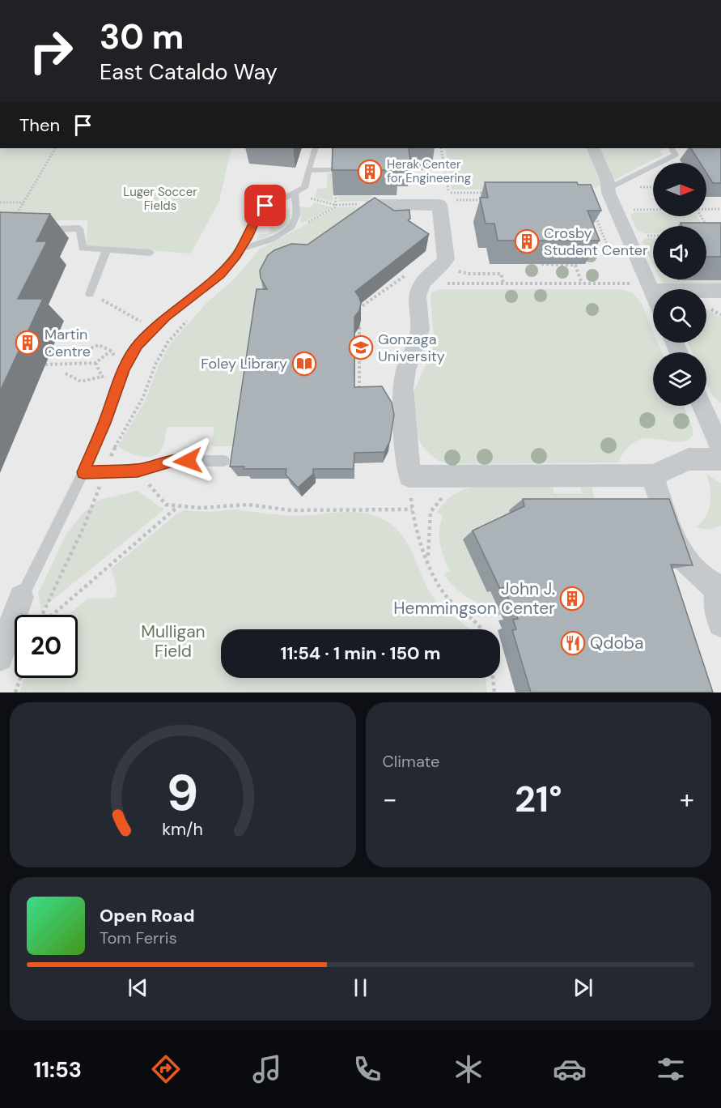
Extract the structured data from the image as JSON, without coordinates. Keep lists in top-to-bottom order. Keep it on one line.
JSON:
{"parks":["Luger Soccer Fields","Mulligan Field"],"places":{"building":["Herak Center for Engineering","Crosby Student Center","Martin Centre","John J. Hemmingson Center"],"school or university":["Gonzaga University"],"library":["Foley Library"],"restaurant":["Qdoba"]},"north":"right","page":{"turn":["30 m","East Cataldo Way"],"then":"Then","limit":"20","trip":"11:54 · 1 min · 150 m","tile":"Climate","heat":["−","21°","+"],"song":["Open Road","Tom Ferris"],"tabs":"11:53","gauge":["9","km/h"]}}
